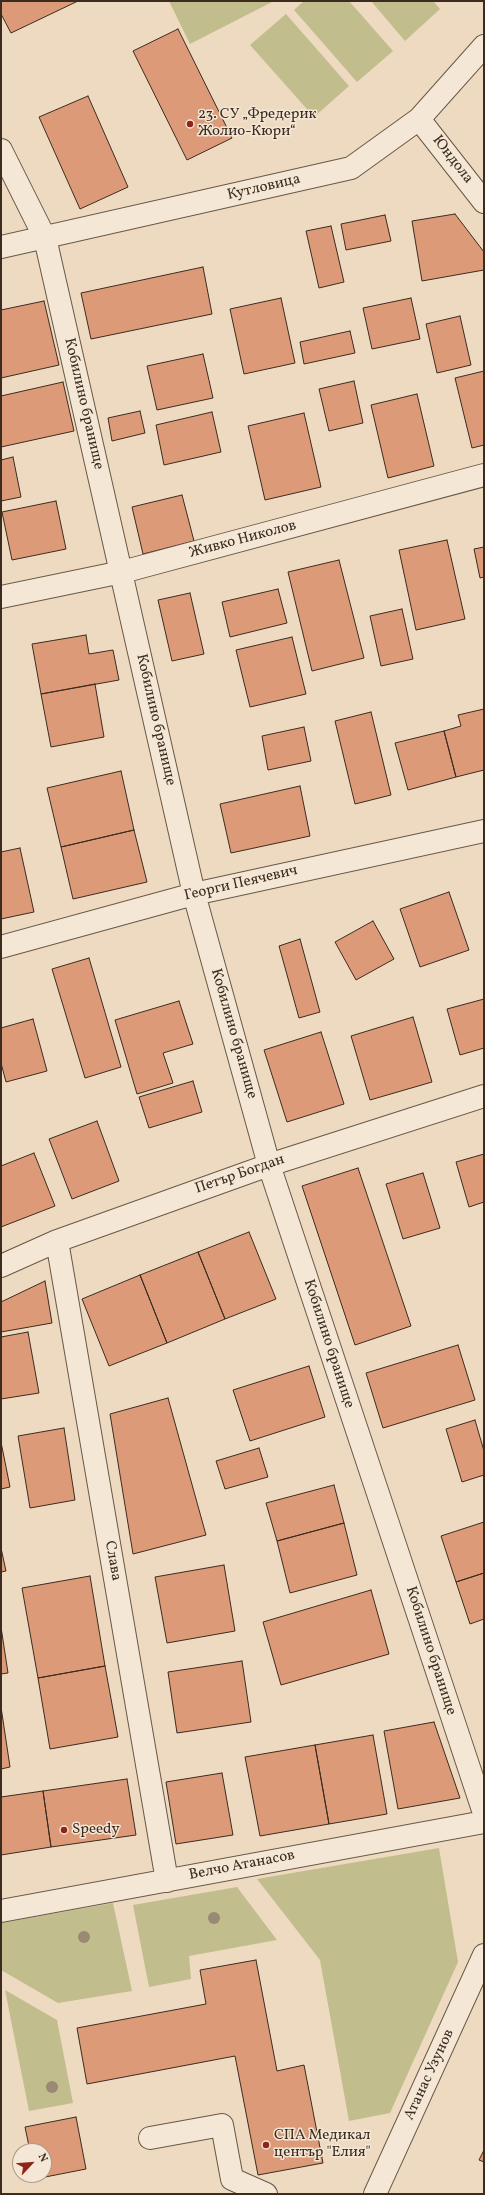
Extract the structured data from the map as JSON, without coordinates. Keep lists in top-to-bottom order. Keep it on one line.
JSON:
{"streets":{"street":["Юндола","Кутловица","Кобилино бранище","Живко Николов","Георги Пеячевич","Петър Богдан","Слава","Велчо Атанасов","Атанас Узунов"]},"crossings":[["Юндола","Кутловица"],["Кутловица","Кобилино бранище"],["Кобилино бранище","Живко Николов"],["Кобилино бранище","Георги Пеячевич"],["Кобилино бранище","Петър Богдан"],["Петър Богдан","Слава"],["Слава","Велчо Атанасов"]],"places":["23. СУ „Фредерик Жолио-Кюри“","Speedy","СПА Медикaл център \"Елия\""],"north":"top right"}
